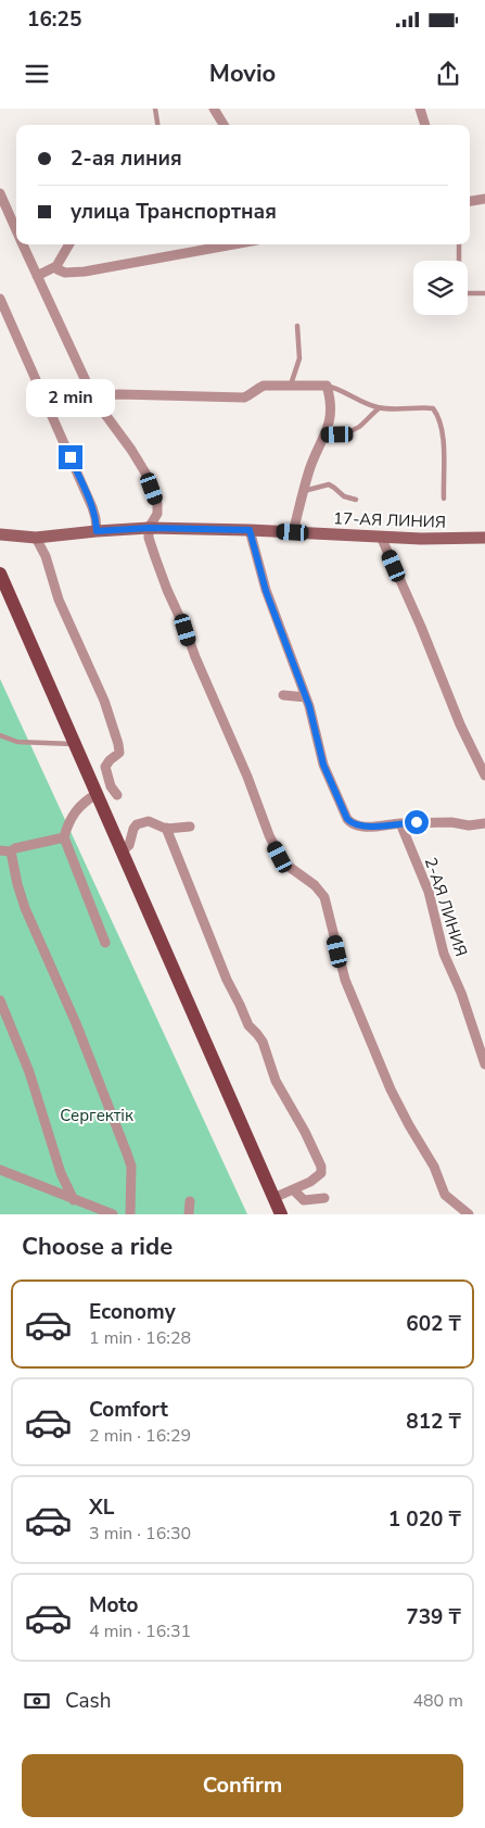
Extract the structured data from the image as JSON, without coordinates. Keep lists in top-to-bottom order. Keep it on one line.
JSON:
{"streets":{"street":["17-АЯ ЛИНИЯ","2-АЯ ЛИНИЯ"]},"parks":["Сергектік"],"page":{"status":"16:25","header":"Movio","banner":["2-ая линия","улица Транспортная"],"bubble":"2 min","heading":"Choose a ride","list":[{"name":"Economy","note":"1 min · 16:28","value":"602 ₸"},{"name":"Comfort","note":"2 min · 16:29","value":"812 ₸"},{"name":"XL","note":"3 min · 16:30","value":"1 020 ₸"},{"name":"Moto","note":"4 min · 16:31","value":"739 ₸"}],"pay":["Cash","480 m"],"buttons":"Confirm"}}
